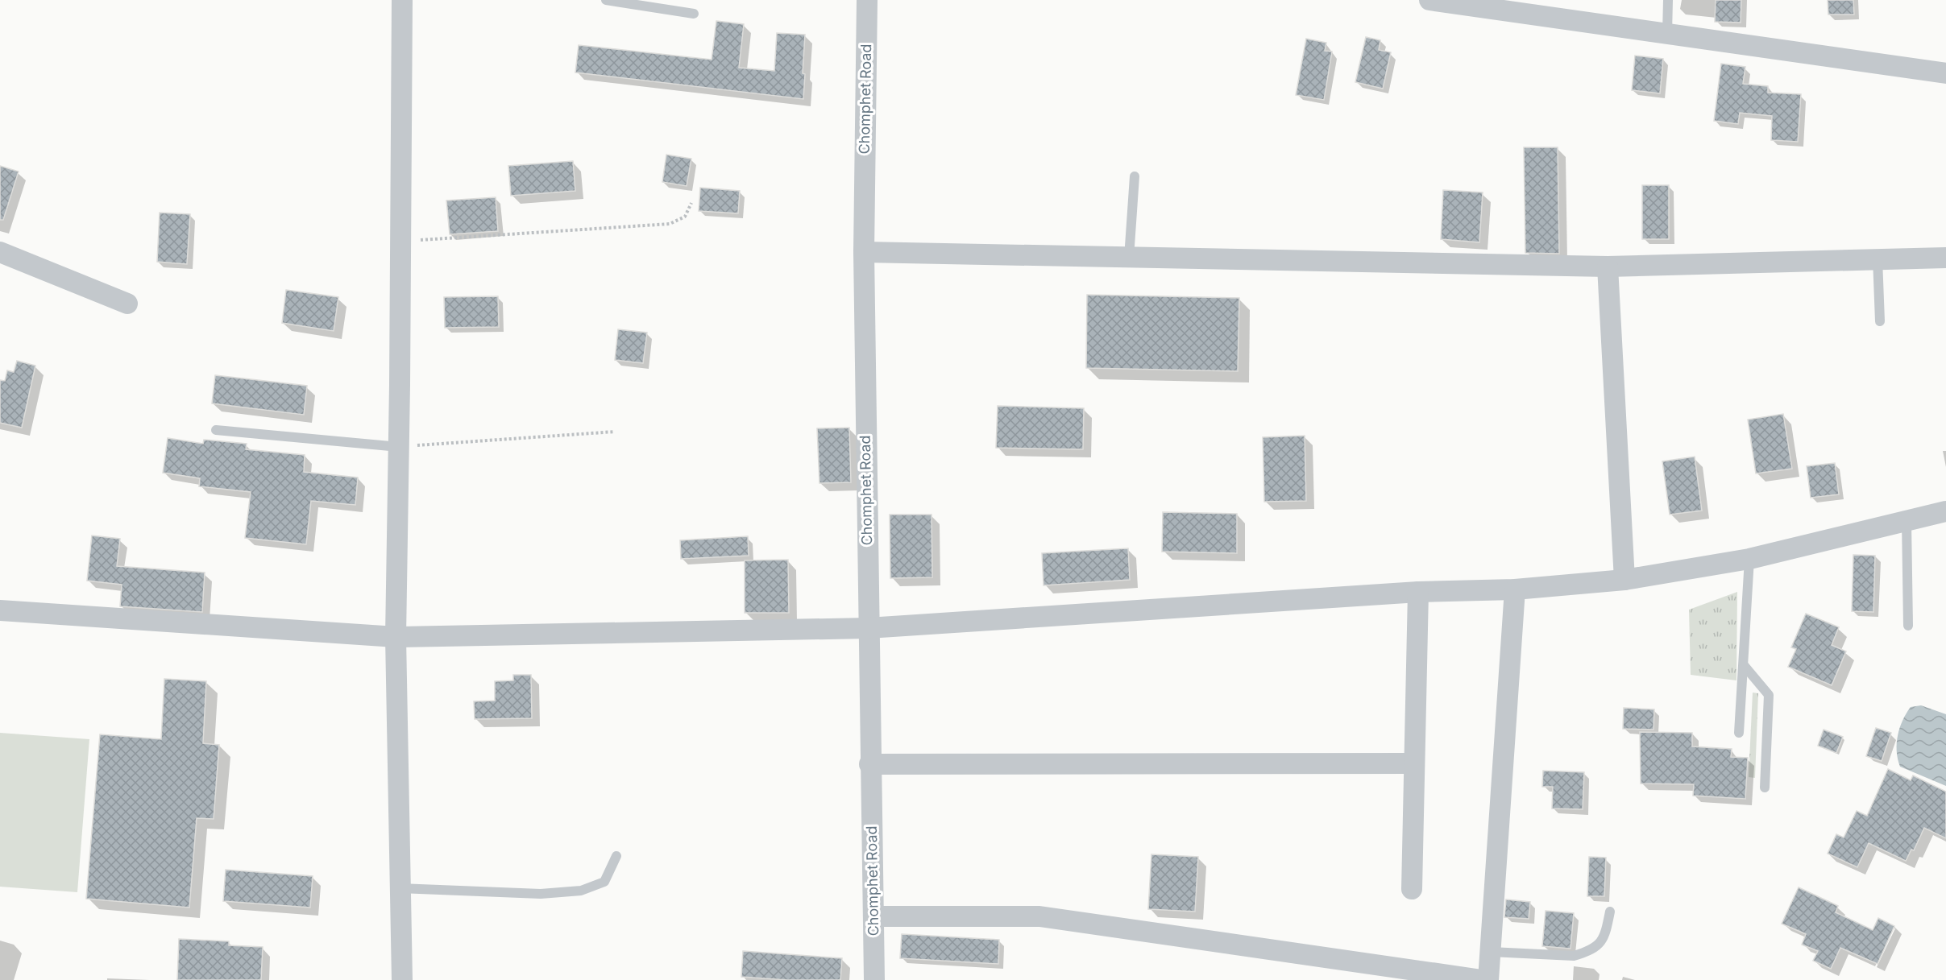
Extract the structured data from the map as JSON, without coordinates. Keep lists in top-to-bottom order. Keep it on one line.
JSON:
{"streets":{"street":["Chomphet Road"]}}
